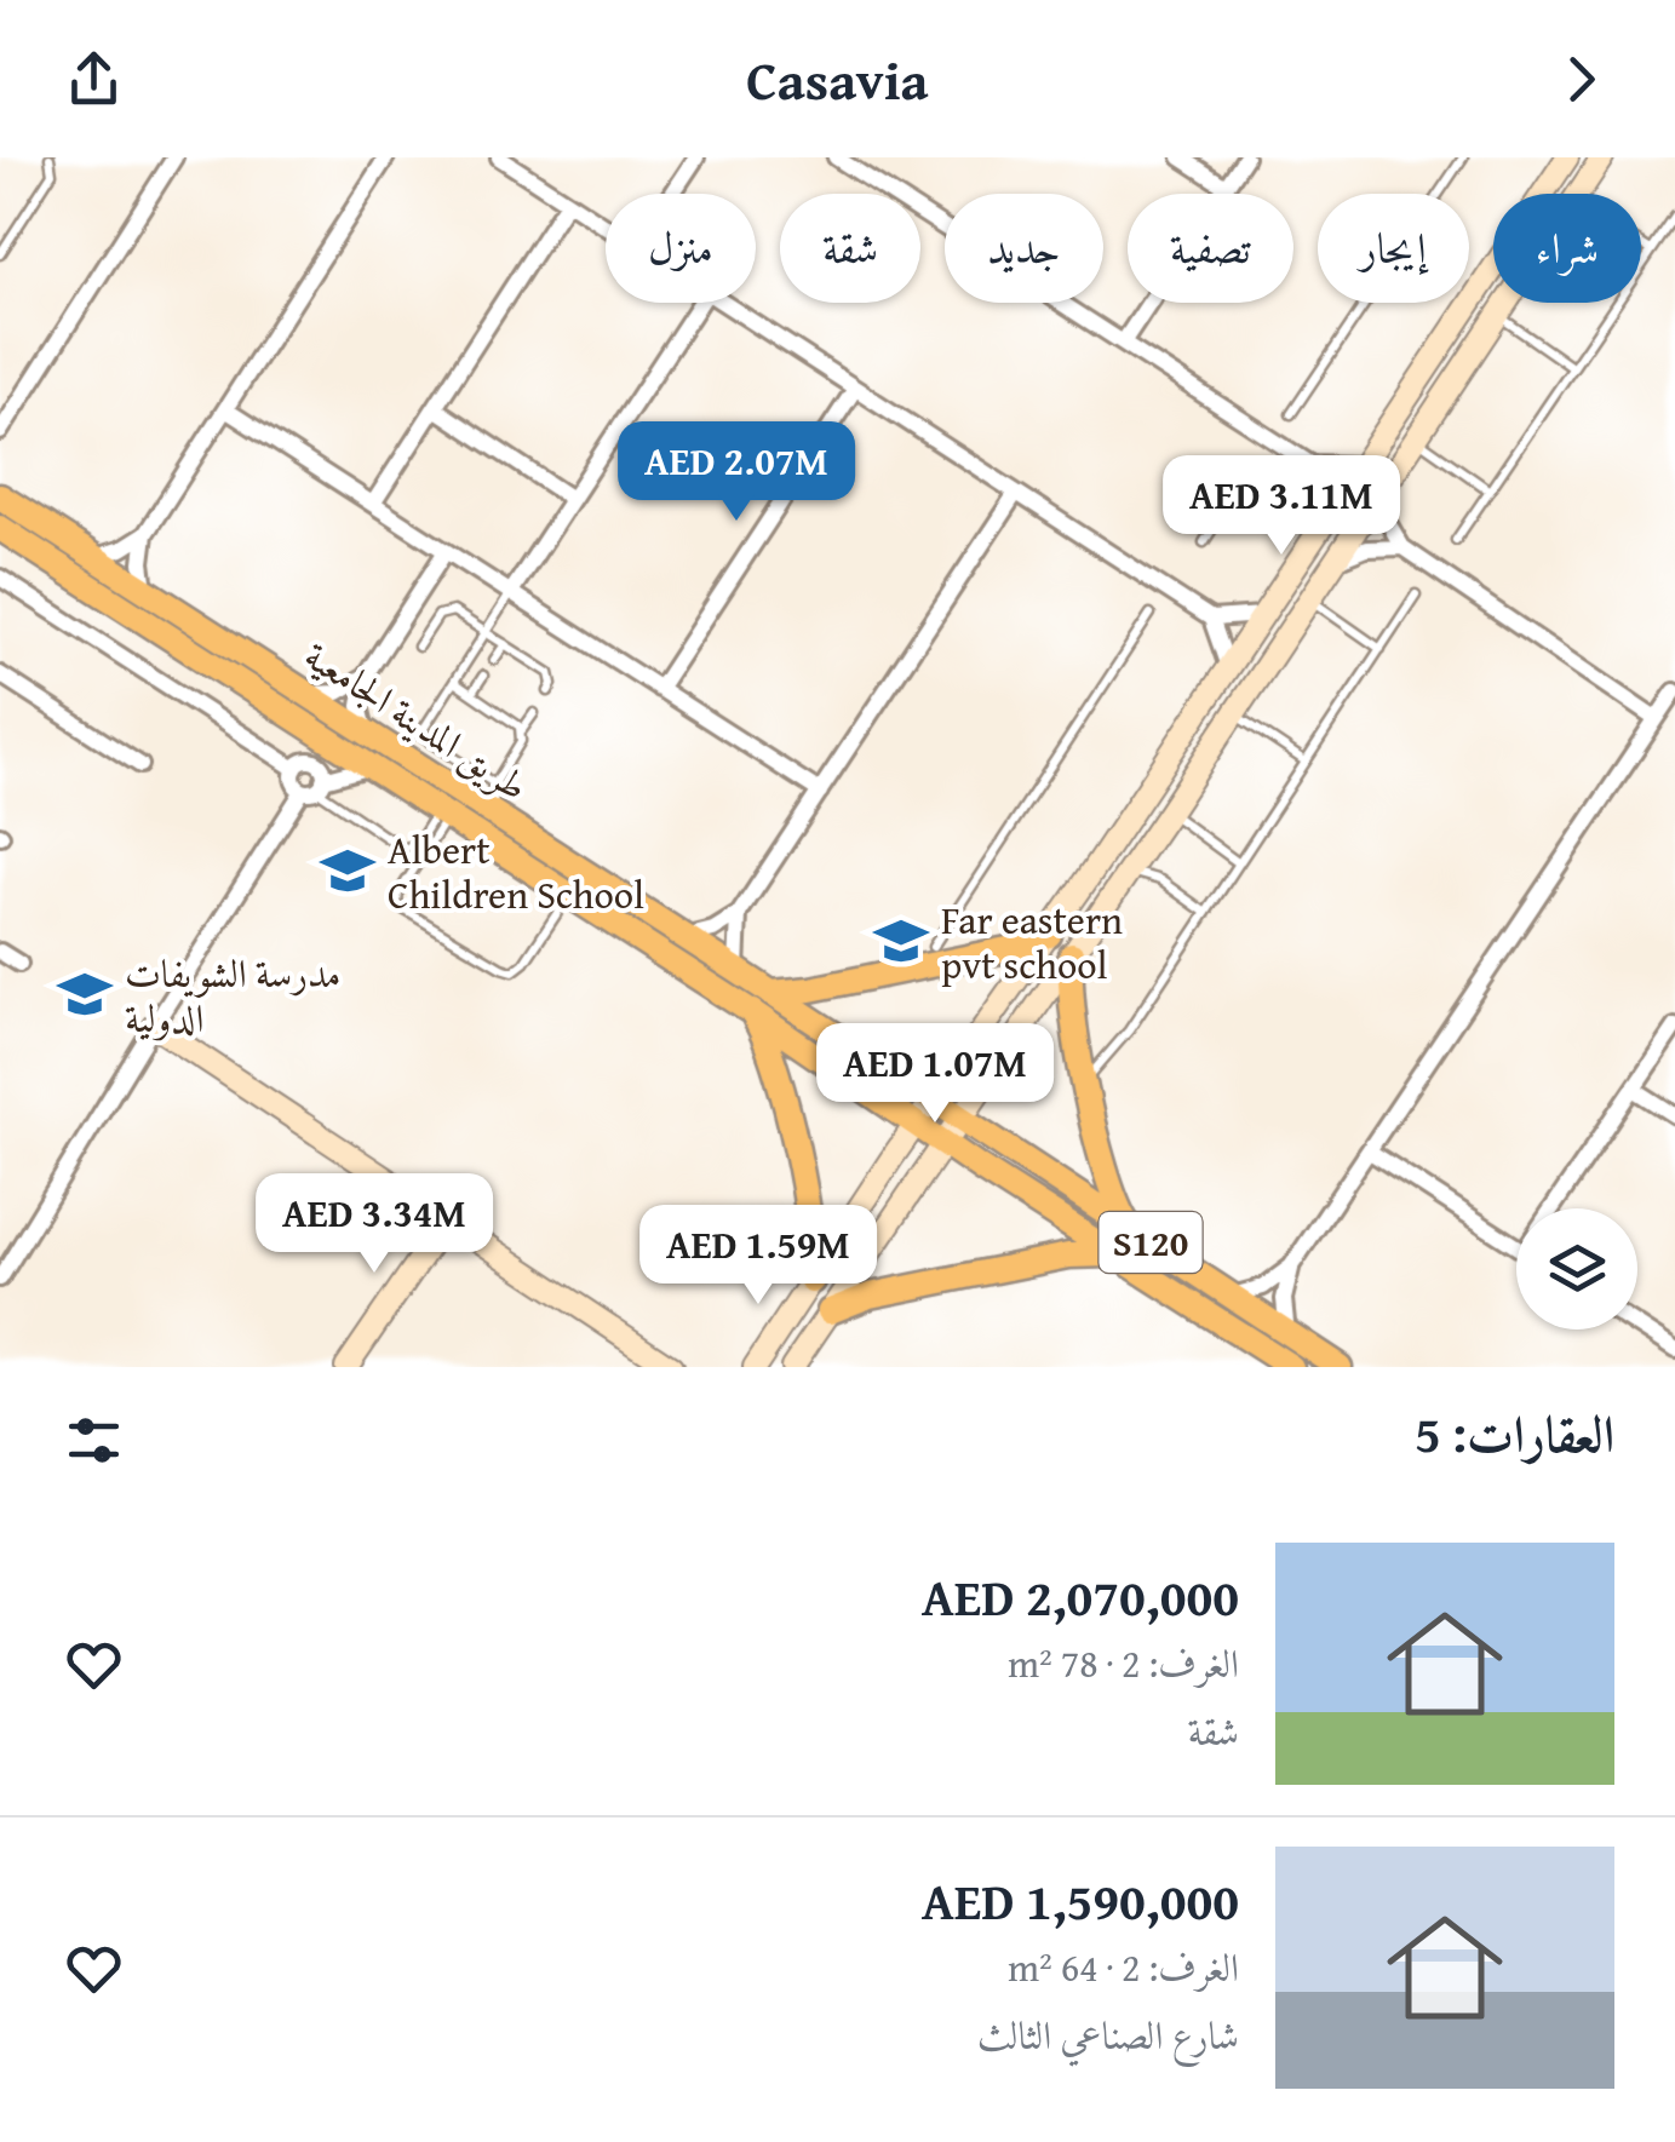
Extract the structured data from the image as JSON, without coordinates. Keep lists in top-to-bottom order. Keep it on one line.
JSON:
{"streets":{"main road":["طريق المدينة الجامعية","S120"]},"places":{"school or university":["Albert Children School","Far eastern pvt school","مدرسة الشويفات الدولية"]},"page":{"header":"Casavia","chip":["شراء","إيجار","تصفية","جديد","شقة","منزل"],"price":["AED 2.07M","AED 3.11M","AED 1.07M","AED 3.34M","AED 1.59M"],"heading":"العقارات: 5","list":[{"name":"AED 2,070,000","note":"الغرف: 2 · 78 m² · شقة"},{"name":"AED 1,590,000","note":"الغرف: 2 · 64 m² · شارع الصناعي الثالث"}]}}
